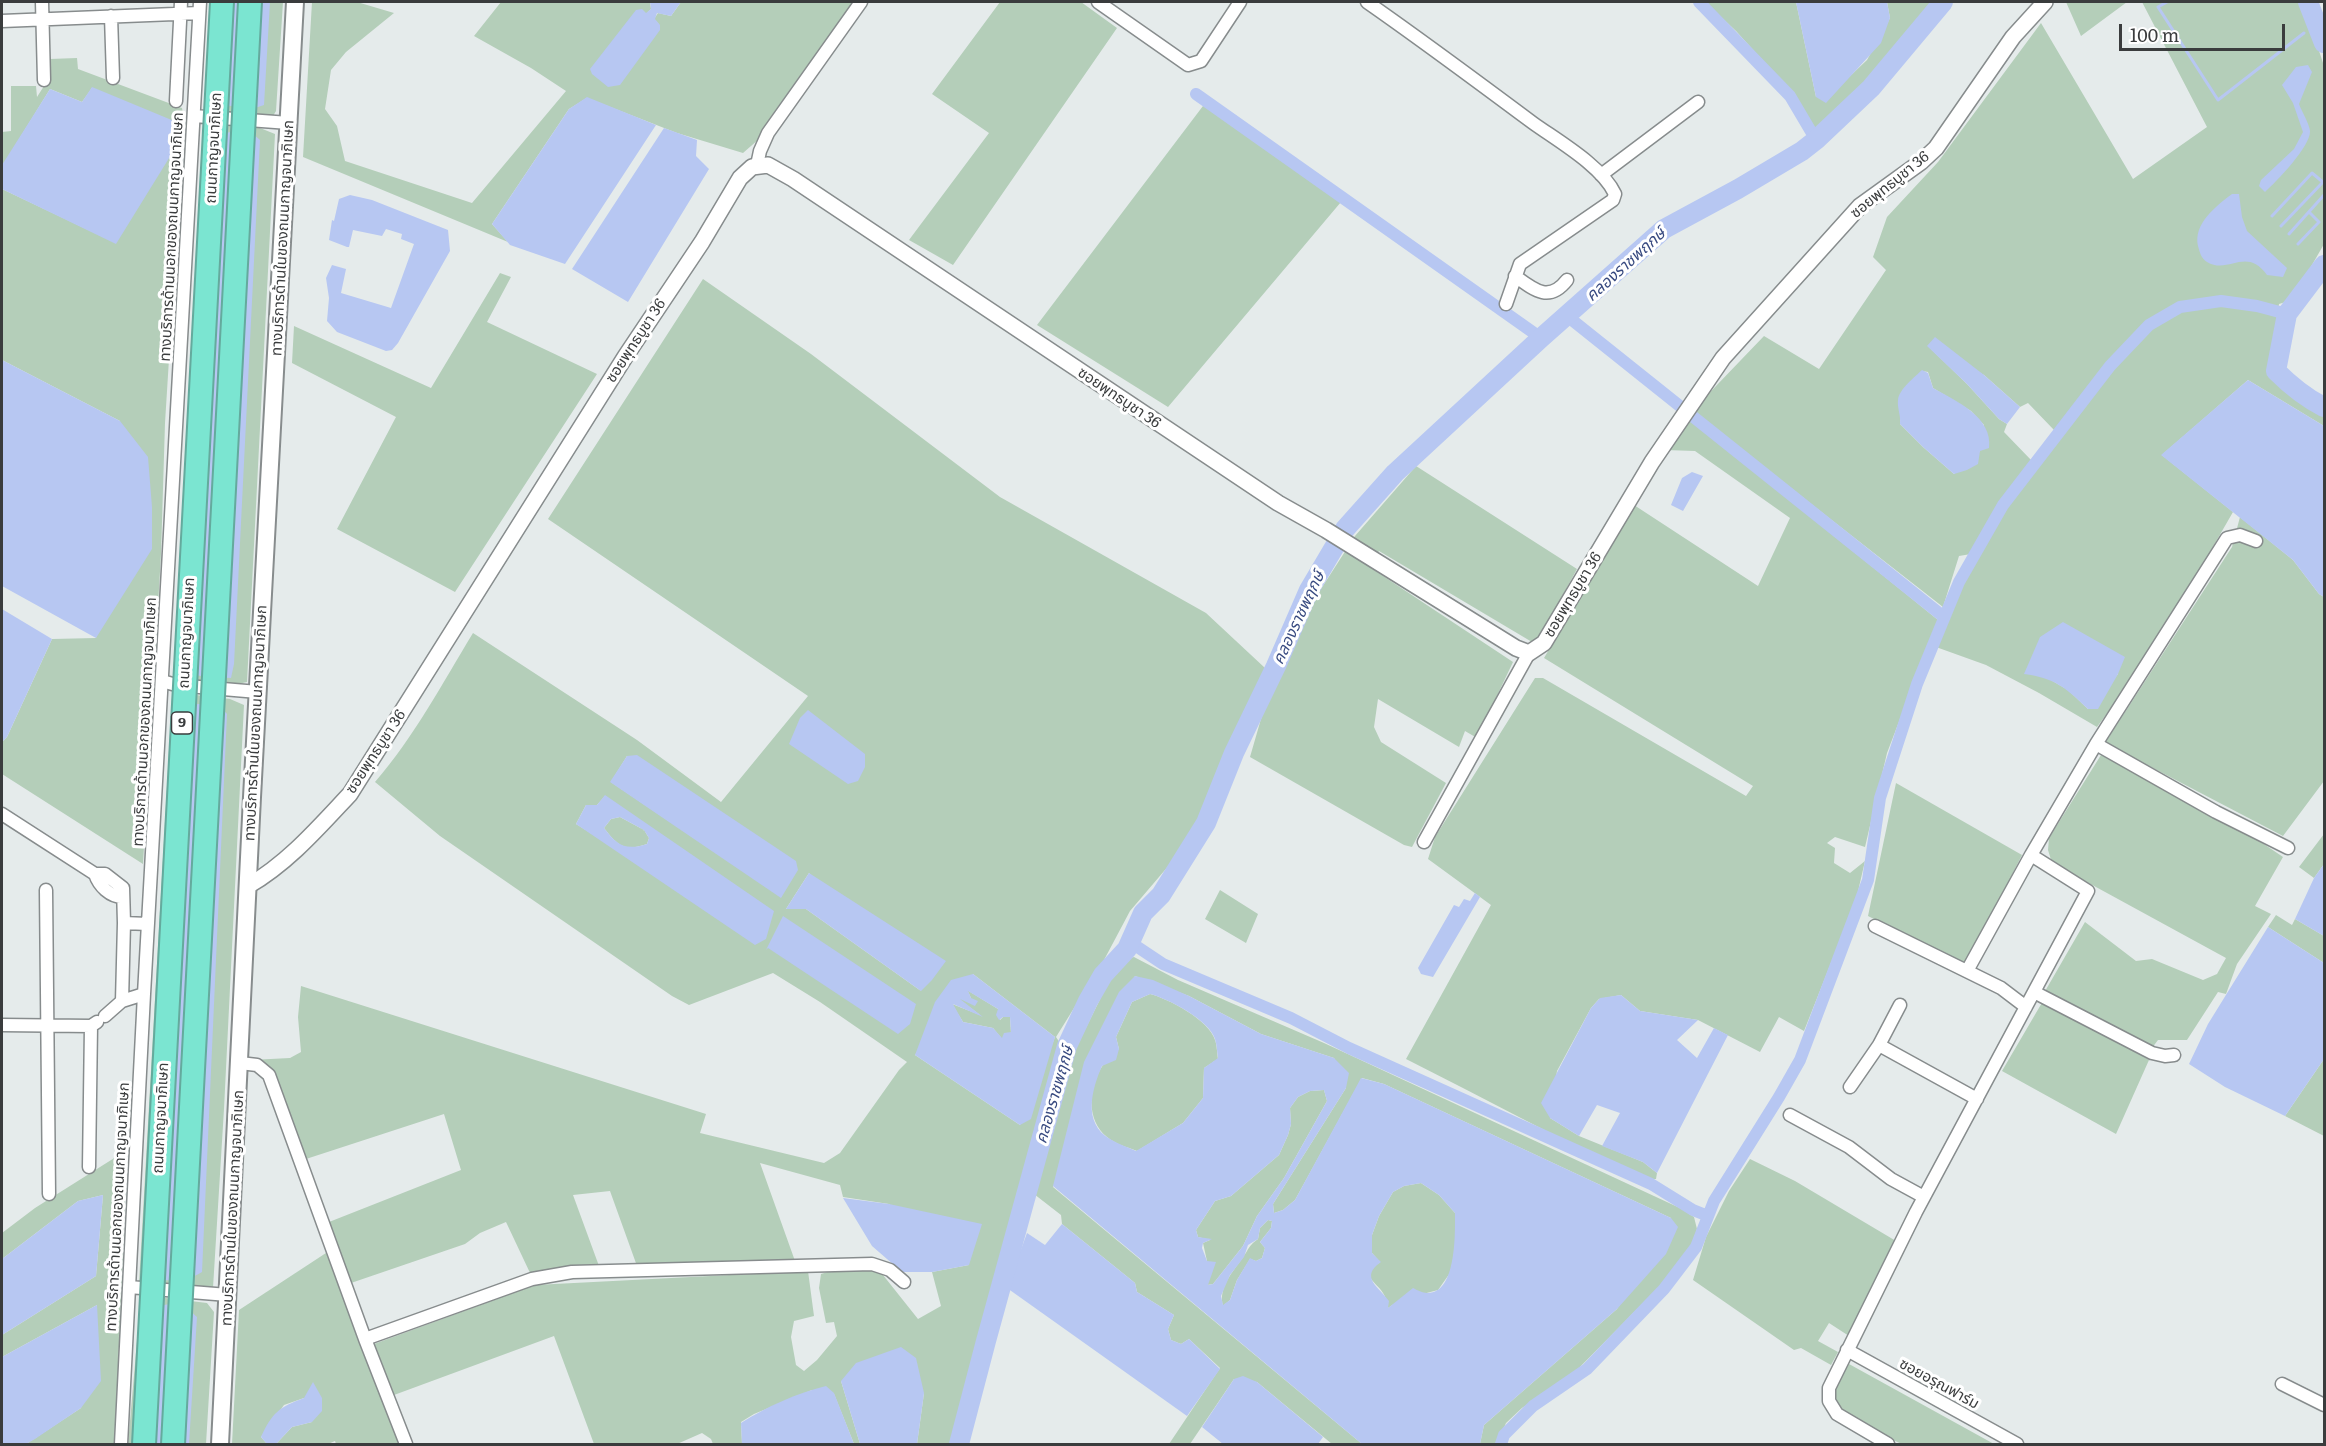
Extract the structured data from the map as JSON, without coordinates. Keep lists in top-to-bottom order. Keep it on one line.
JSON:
{"streets":{"highway":["ถนนกาญจนาภิเษก","9"],"main road":["ทางบริการด้านในของถนนกาญจนาภิเษก"],"street":["ซอยพุทธบูชา 36","ทางบริการด้านนอกของถนนกาญจนาภิเษก","ซอยอรุณฟาร์ม"]},"crossings":[["ซอยพุทธบูชา 36","ทางบริการด้านในของถนนกาญจนาภิเษก"]],"water":["คลองราชพฤกษ์"],"scale_bar":"100 m"}
